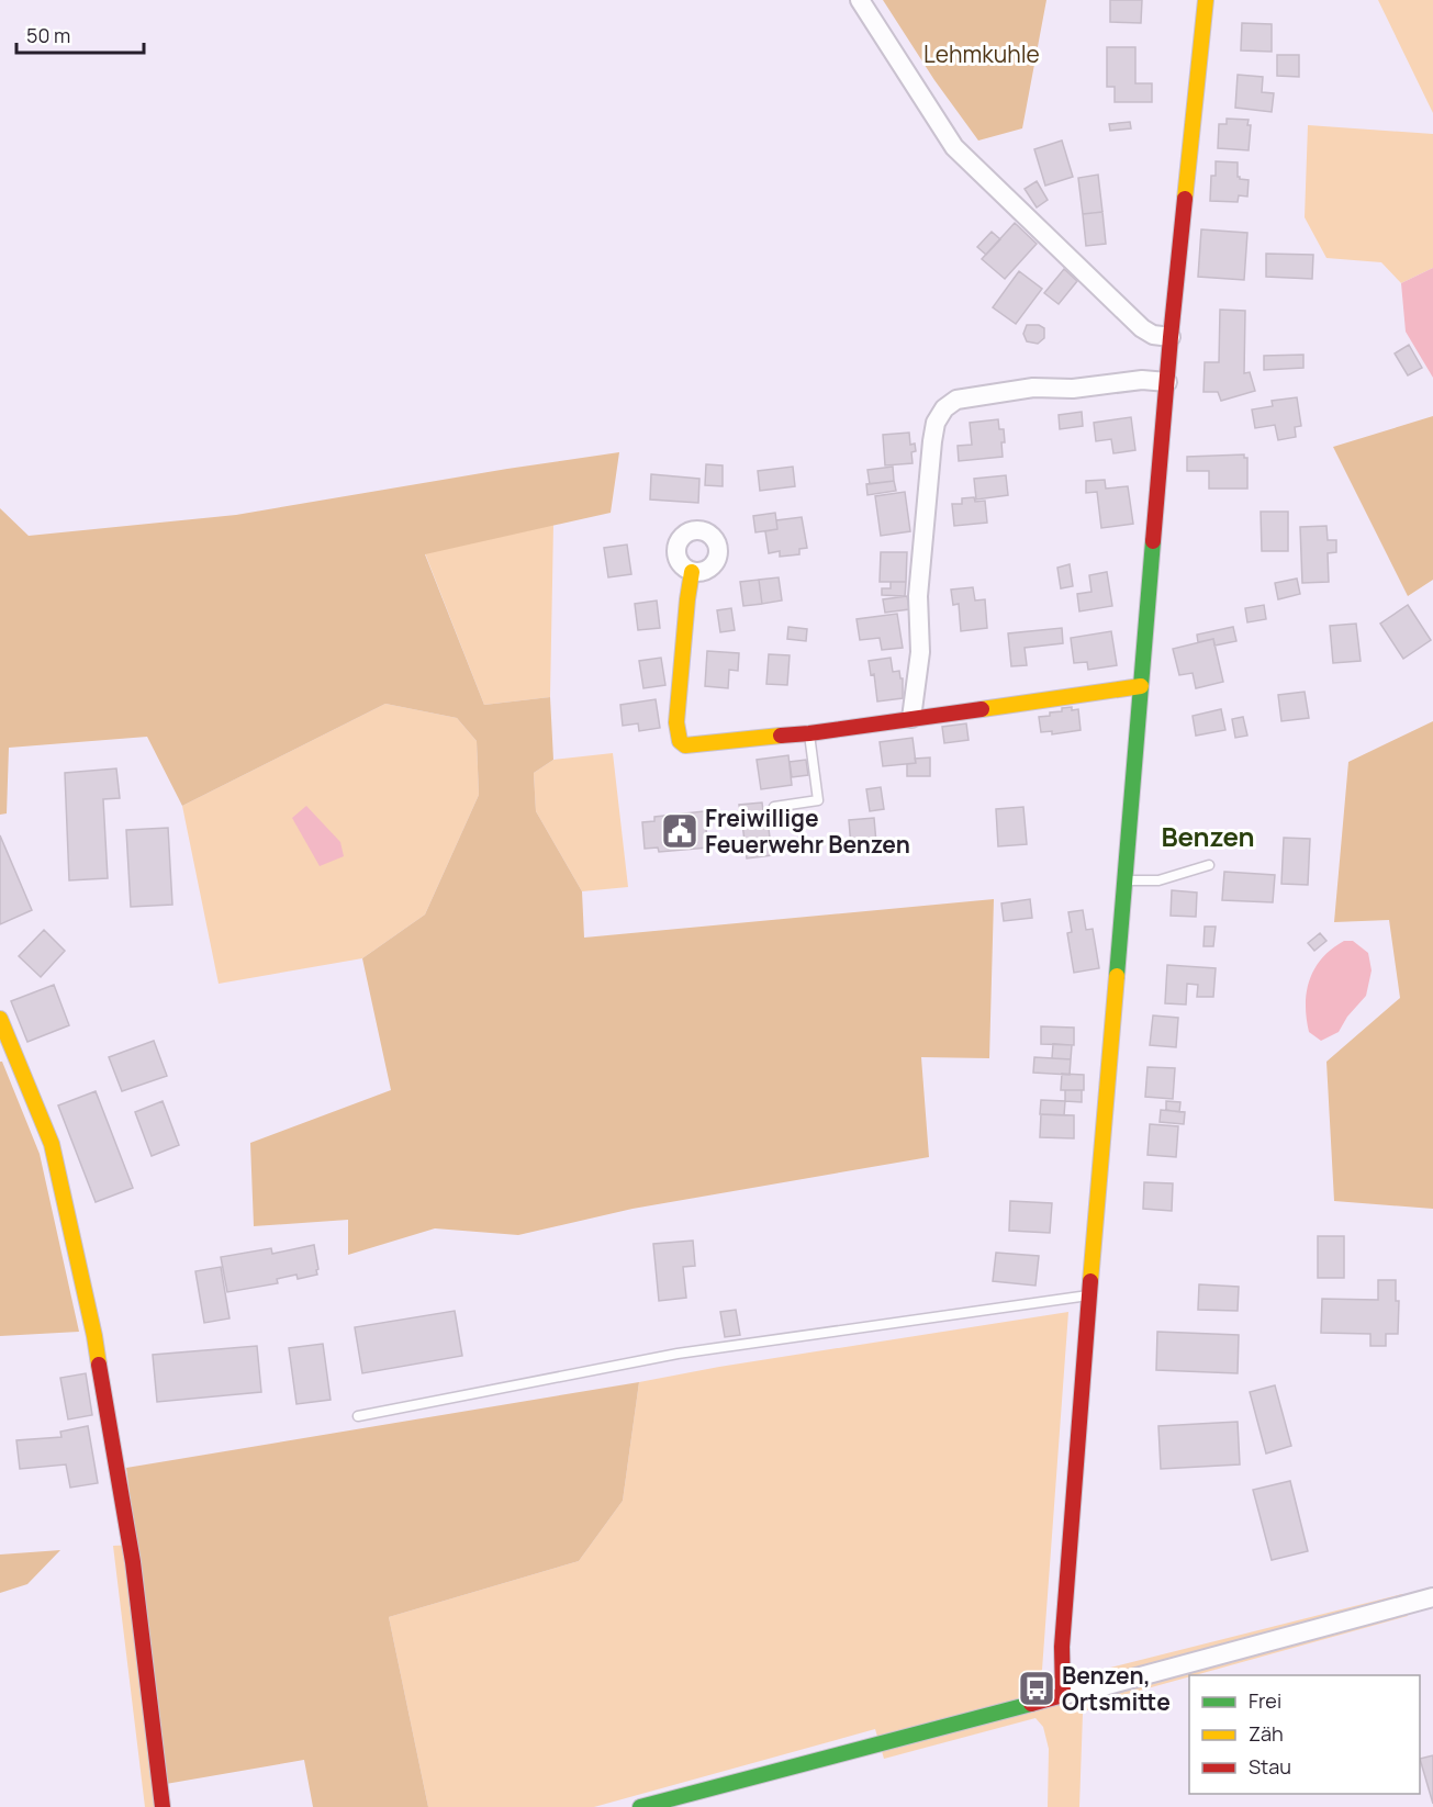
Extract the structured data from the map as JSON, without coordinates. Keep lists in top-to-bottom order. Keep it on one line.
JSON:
{"districts":["Benzen"],"parks":["Lehmkuhle"],"places":{"public building":["Freiwillige Feuerwehr Benzen"],"bus stop":["Benzen, Ortsmitte"]},"legend":["Frei","Zäh","Stau"],"scale_bar":"50 m"}
